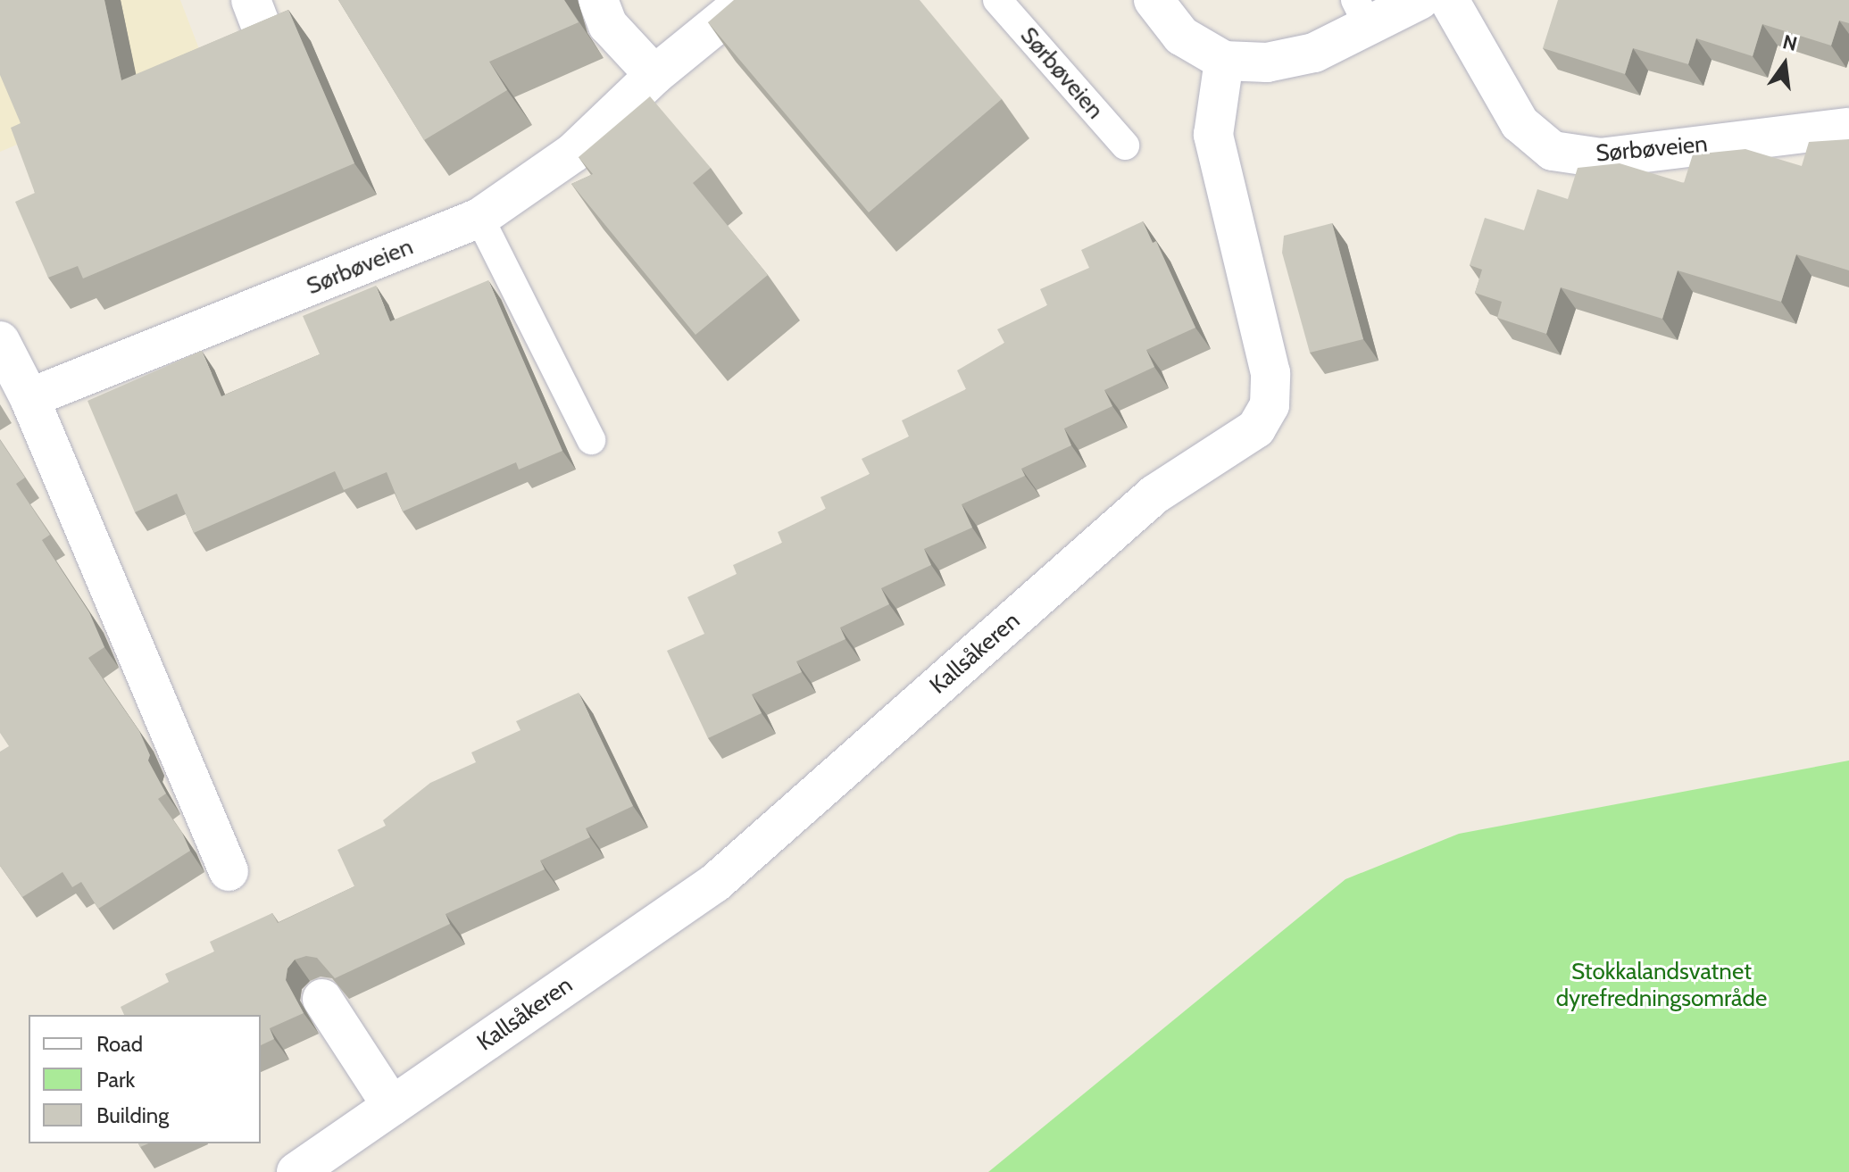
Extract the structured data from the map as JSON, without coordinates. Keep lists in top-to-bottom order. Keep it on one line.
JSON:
{"streets":{"street":["Sørbøveien","Kallsåkeren"]},"parks":["Stokkalandsvatnet dyrefredningsområde"],"legend":["Road","Park","Building"],"north":"top"}
